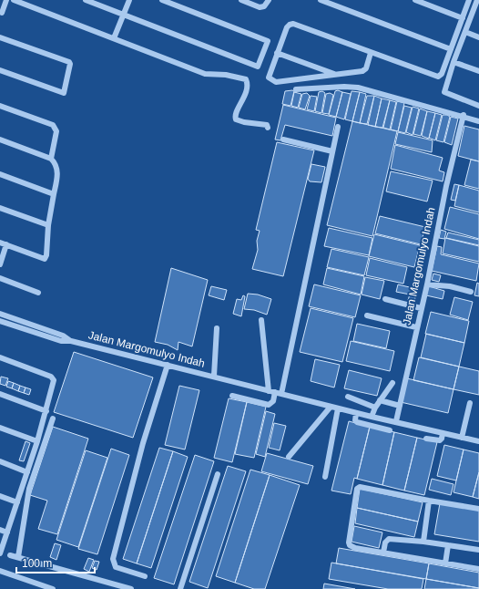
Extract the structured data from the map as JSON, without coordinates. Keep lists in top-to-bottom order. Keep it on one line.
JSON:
{"streets":{"street":["Jalan Margomulyo Indah"]},"scale_bar":"100 m"}
